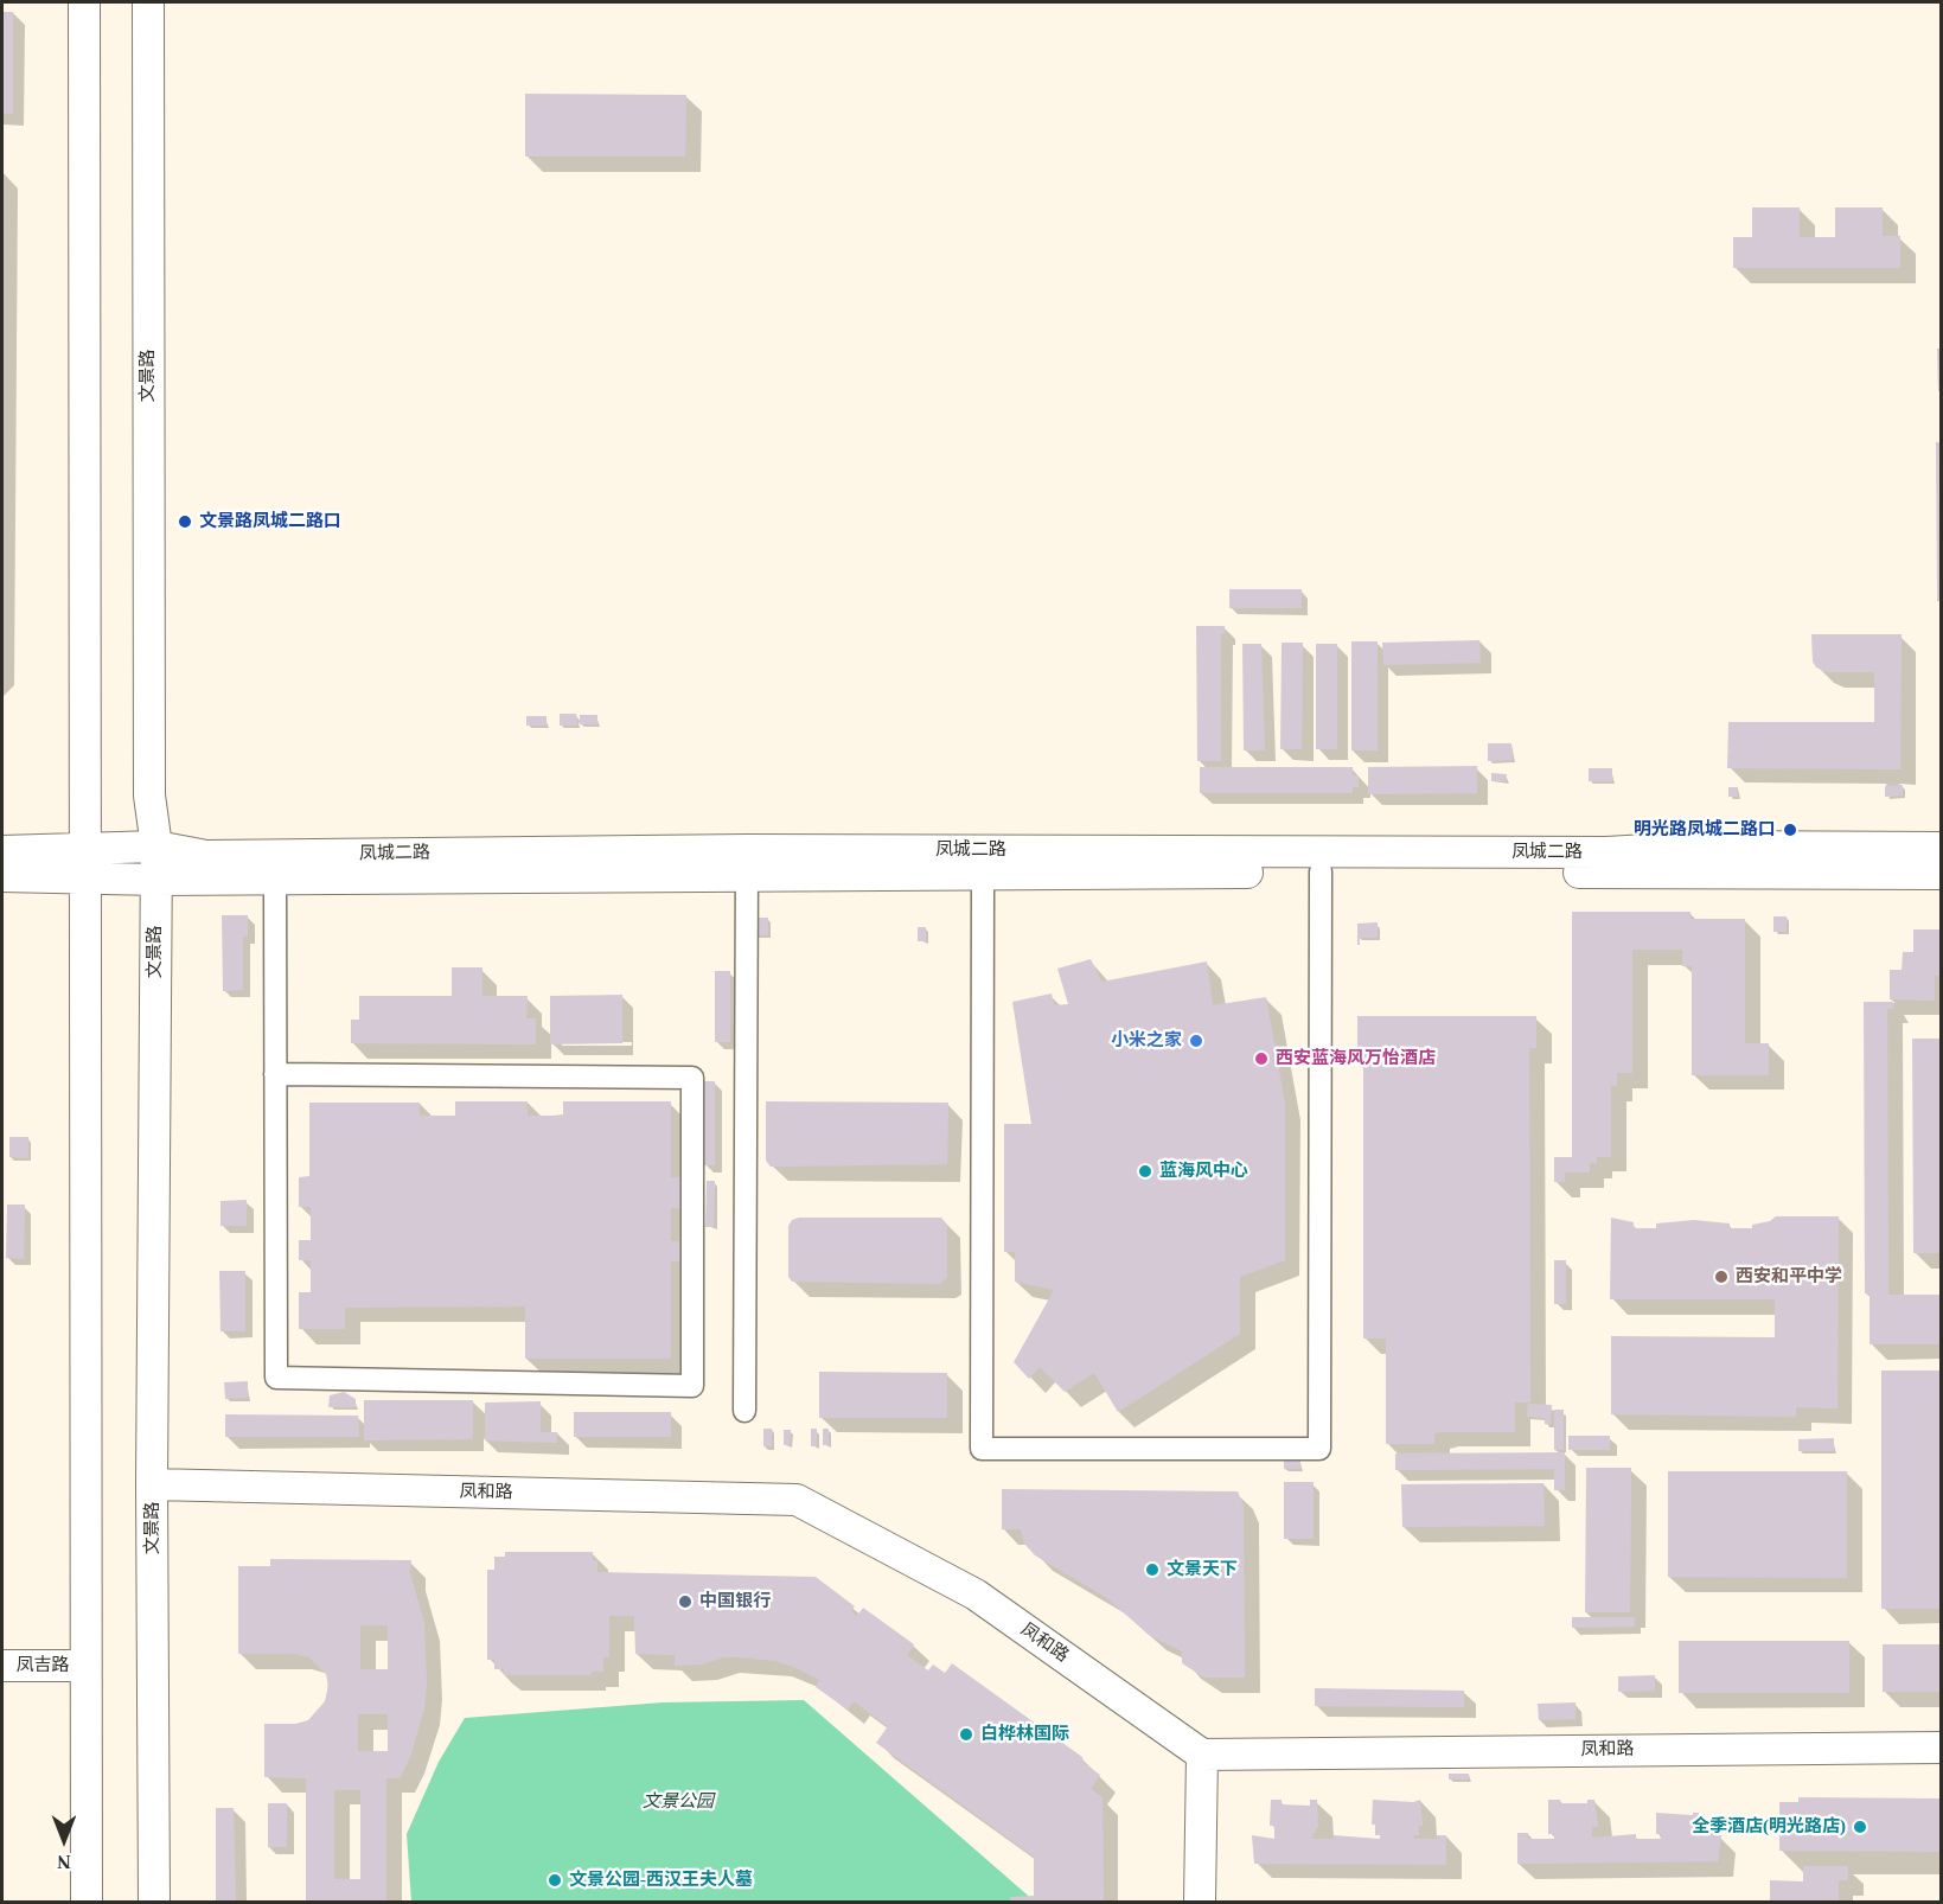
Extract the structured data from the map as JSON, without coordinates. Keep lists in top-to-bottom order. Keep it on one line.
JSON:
{"streets":{"main road":["文景路","凤城二路","凤和路","凤吉路"]},"crossings":[["文景路","凤城二路"],["文景路","凤和路"]],"parks":["文景公园"],"places":["文景路凤城二路口","明光路凤城二路口","小米之家","西安蓝海风万怡酒店","蓝海风中心","西安和平中学","文景天下","中国银行","白桦林国际","全季酒店(明光路店)","文景公园-西汉王夫人墓"],"north":"bottom"}
